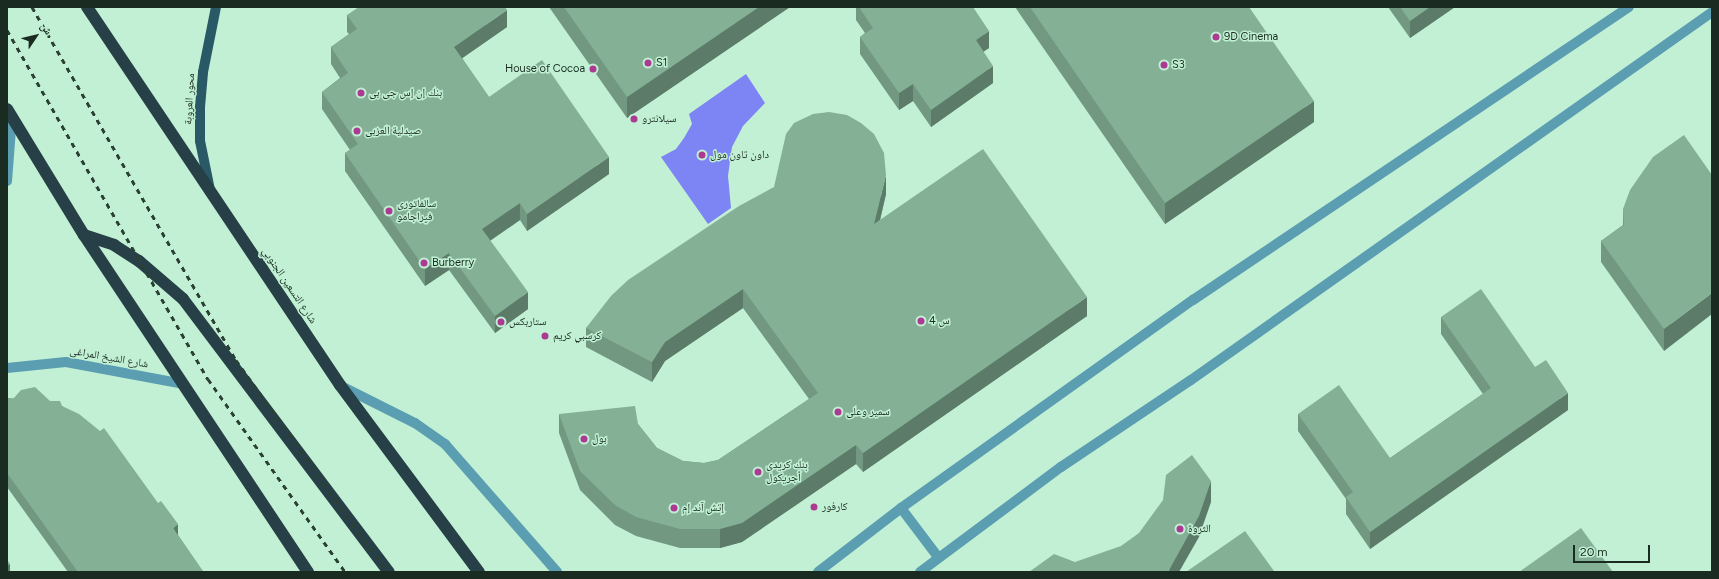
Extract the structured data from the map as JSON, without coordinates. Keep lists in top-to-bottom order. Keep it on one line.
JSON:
{"streets":{"highway":["شارع التسعين الجنوبي"],"main road":["محور العروبة"],"street":["شارع الشيخ المراغى"]},"crossings":[["محور العروبة","شارع التسعين الجنوبي"]],"places":["9D Cinema","S1","S3","House of Cocoa","بنك إن إس جى بى","سيلانترو","صيدلية العزبى","داون تاون مول","سالفاتورى فيراجامو","Burberry","س 4","ستاربكس","كرسبي كريم","سمير وعلى","بول","بنك كريدى أجريكول","كارفور","إتش آند إم","الثروة"],"scale_bar":"20 m","north":"top right"}
